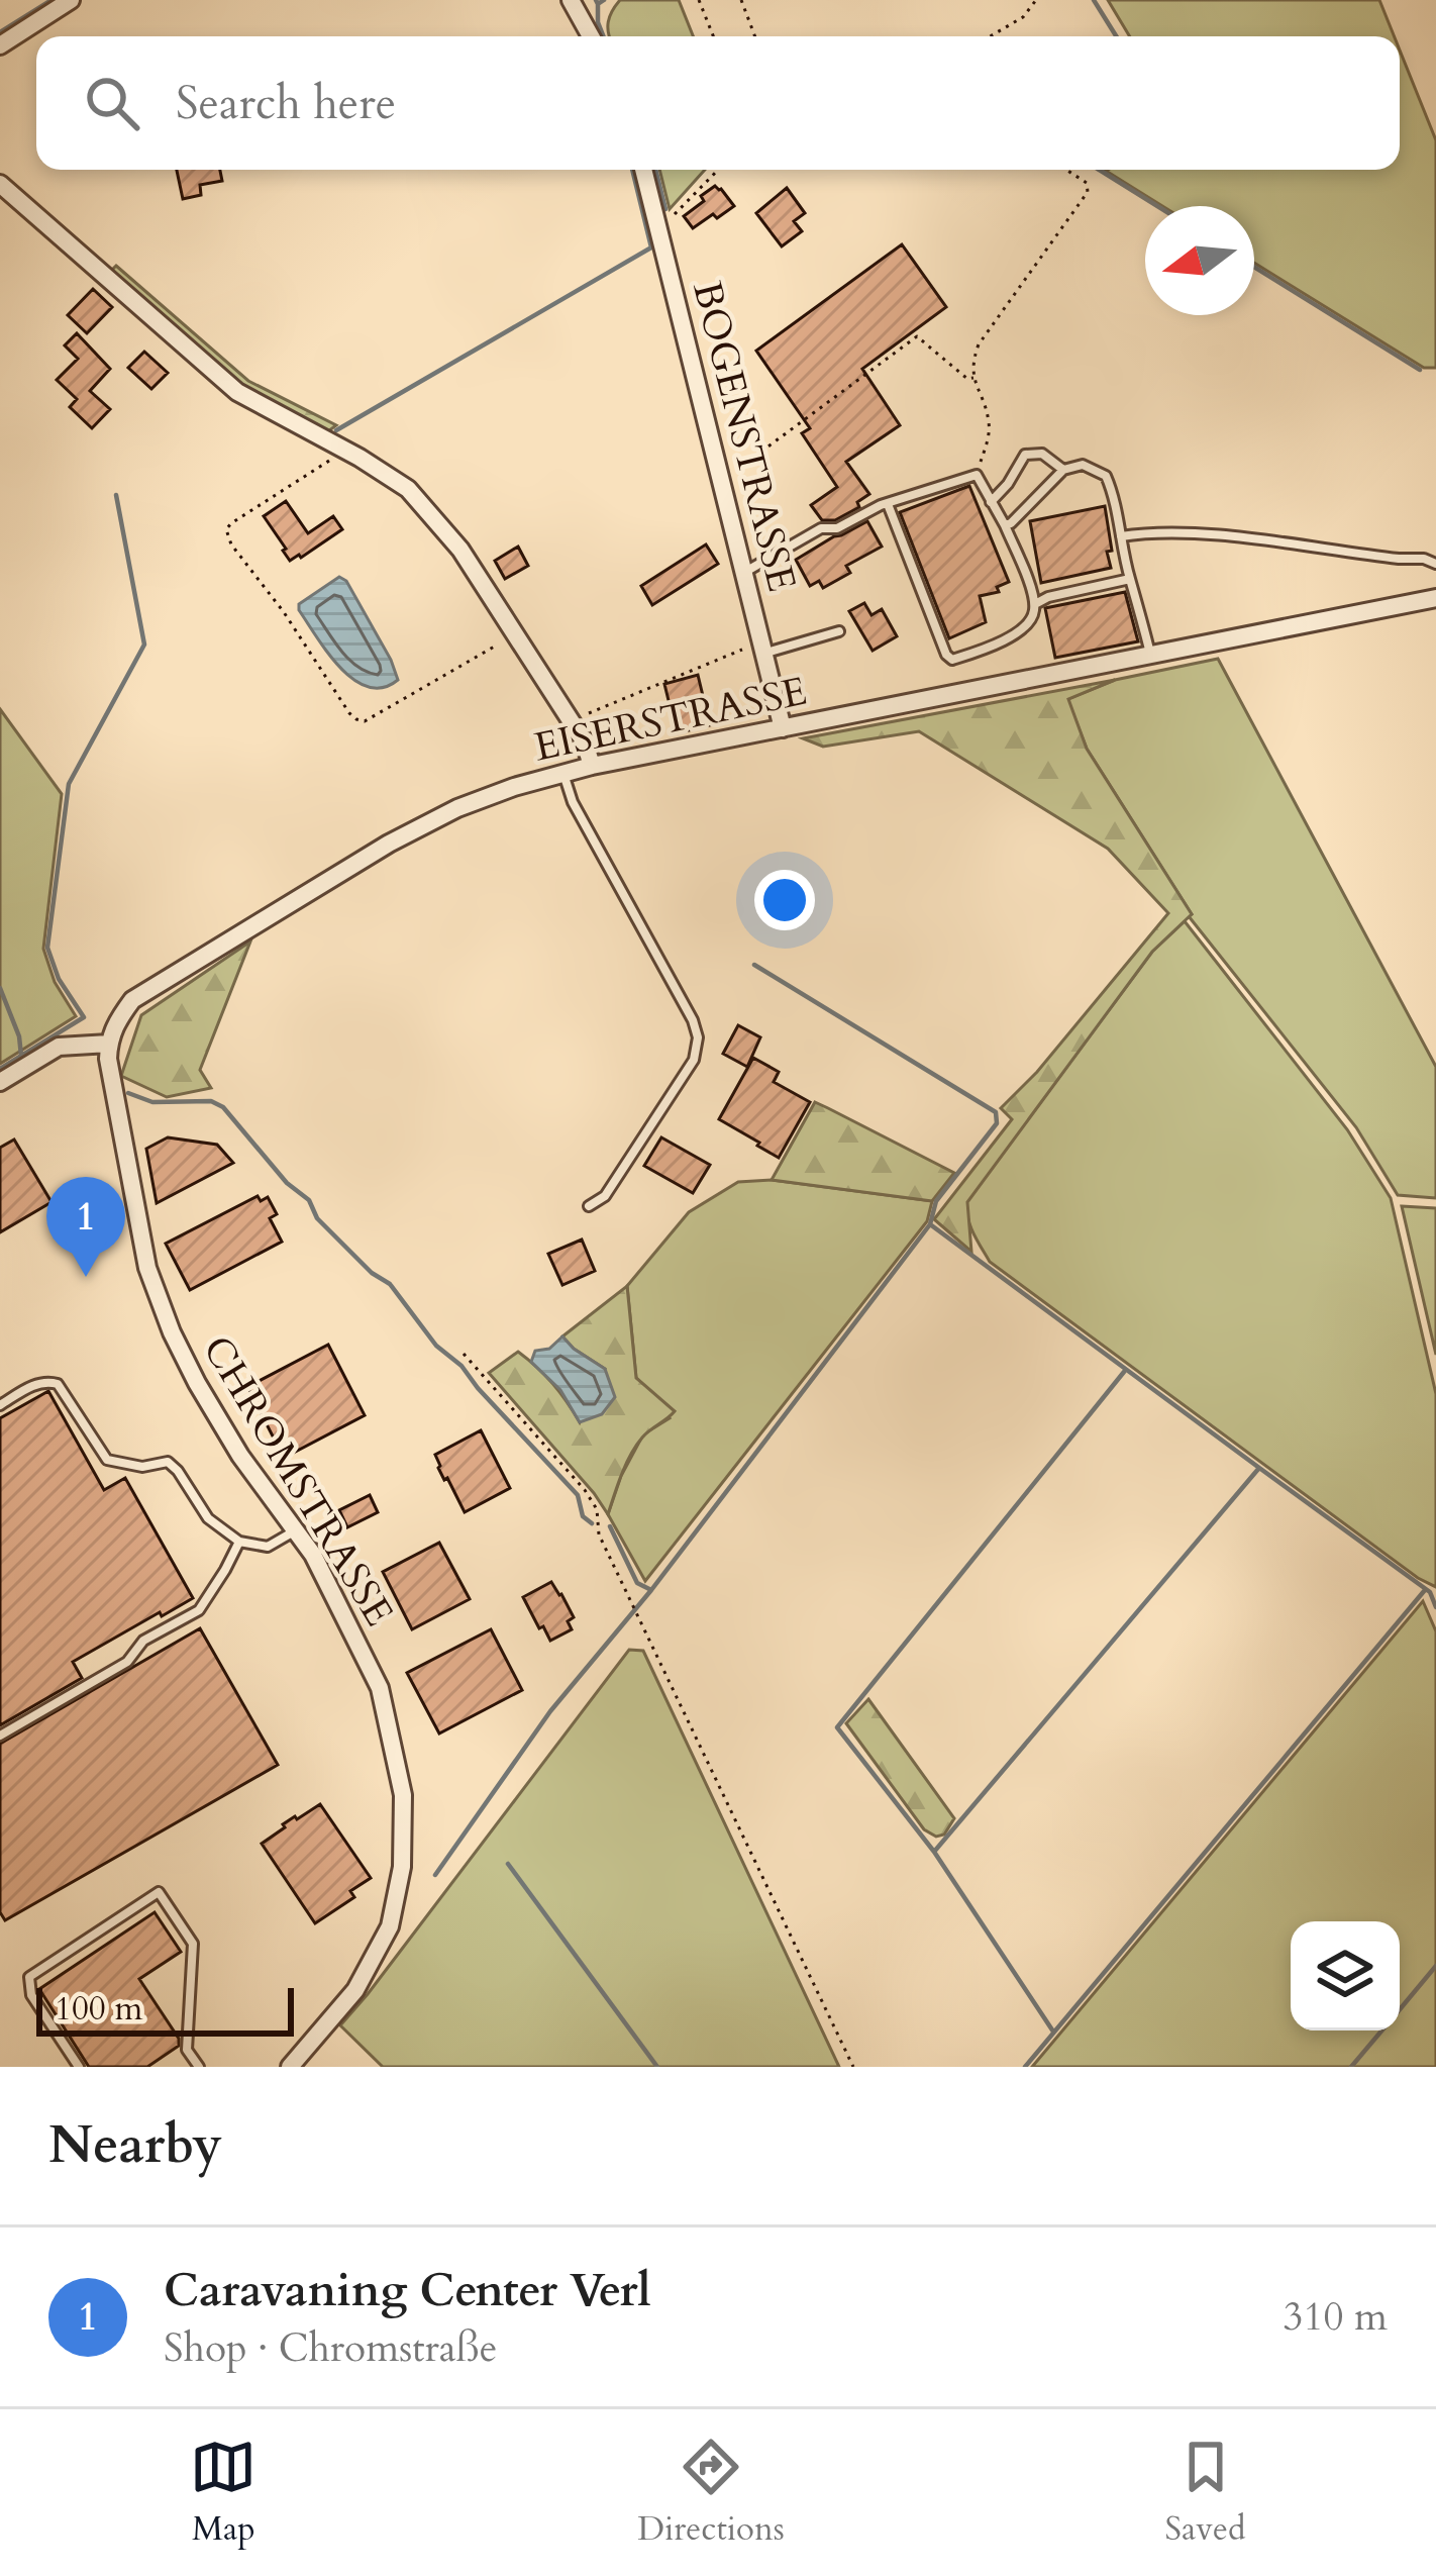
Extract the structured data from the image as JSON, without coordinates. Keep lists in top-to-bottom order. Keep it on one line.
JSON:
{"streets":{"street":["BOGENSTRASSE","EISERSTRASSE","CHROMSTRASSE"]},"crossings":[["BOGENSTRASSE","EISERSTRASSE"],["EISERSTRASSE","CHROMSTRASSE"]],"scale_bar":"100 m","north":"left","page":{"search":"Search here","pins":"1","scale":"100 m","heading":"Nearby","list":[{"mark":"1","name":"Caravaning Center Verl","note":"Shop · Chromstraße","value":"310 m"}],"nav":["Map","Directions","Saved"]}}
